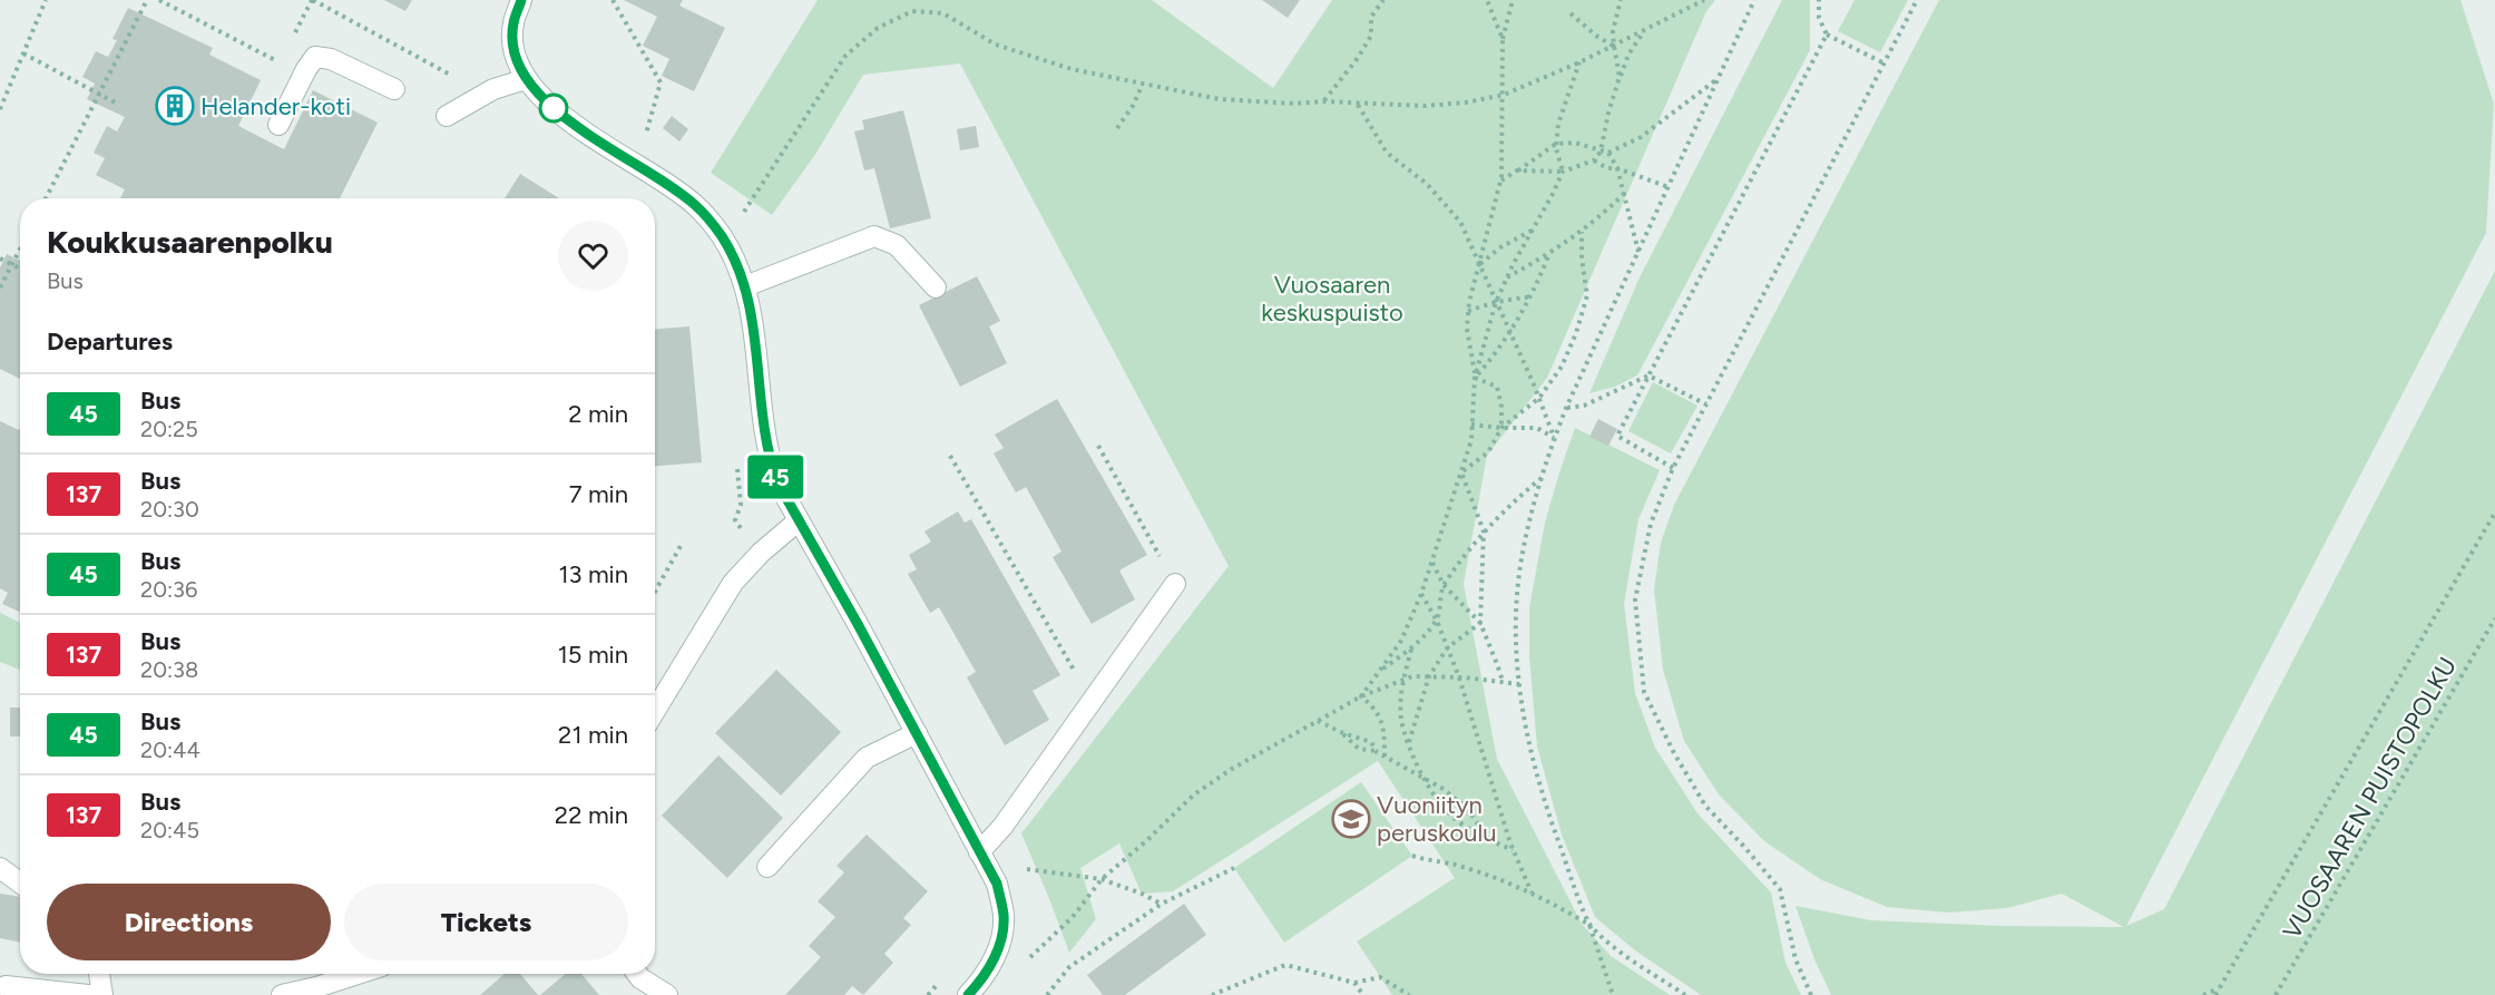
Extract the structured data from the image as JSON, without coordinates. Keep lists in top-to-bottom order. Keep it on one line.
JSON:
{"streets":{"path":["VUOSAAREN PUISTOPOLKU"]},"parks":["Vuosaaren keskuspuisto"],"places":{"building":["Helander-koti"],"school or university":["Vuoniityn peruskoulu"]},"lines":["bus line 45"],"page":{"on_map":"45","heading":[["Koukkusaarenpolku","Bus"],"Departures"],"list":[{"mark":"45","name":"Bus","note":"20:25","value":"2 min"},{"mark":"137","name":"Bus","note":"20:30","value":"7 min"},{"mark":"45","name":"Bus","note":"20:36","value":"13 min"},{"mark":"137","name":"Bus","note":"20:38","value":"15 min"},{"mark":"45","name":"Bus","note":"20:44","value":"21 min"},{"mark":"137","name":"Bus","note":"20:45","value":"22 min"}],"buttons":["Directions","Tickets"]}}
